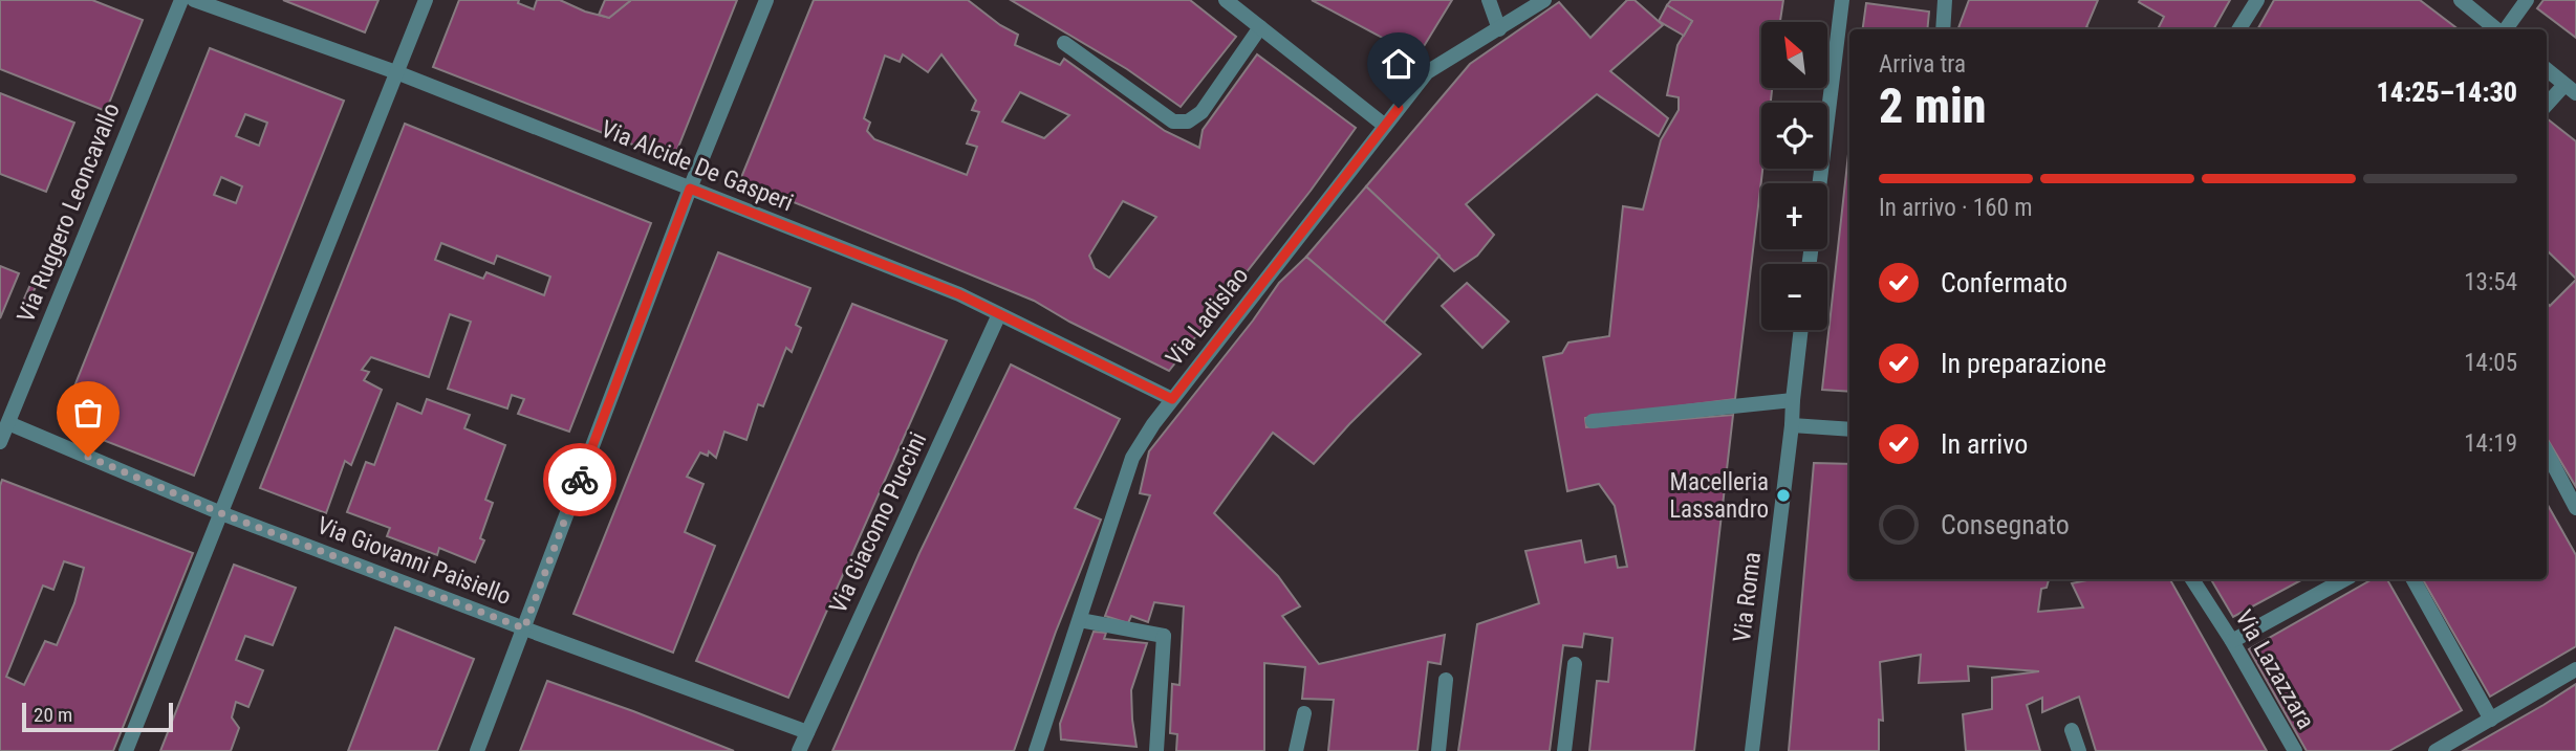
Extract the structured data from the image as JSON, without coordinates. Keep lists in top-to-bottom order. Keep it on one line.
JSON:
{"streets":{"street":["Via Alcide De Gasperi","Via Ruggero Leoncavallo","Via Ladislao","Via Giacomo Puccini","Via Giovanni Paisiello","Via Roma","Via Lazazzara"]},"crossings":[["Via Alcide De Gasperi","Via Ladislao"],["Via Alcide De Gasperi","Via Giacomo Puccini"],["Via Ruggero Leoncavallo","Via Giovanni Paisiello"],["Via Giacomo Puccini","Via Giovanni Paisiello"]],"places":["Macelleria Lassandro"],"scale_bar":"20 m","north":"top left","page":{"map_buttons":["+","−"],"heading":["2 min","Arriva tra","14:25–14:30"],"bar":"In arrivo · 160 m","list":[["Confermato","13:54"],["In preparazione","14:05"],["In arrivo","14:19"],"Consegnato"],"scale":"20 m"}}
